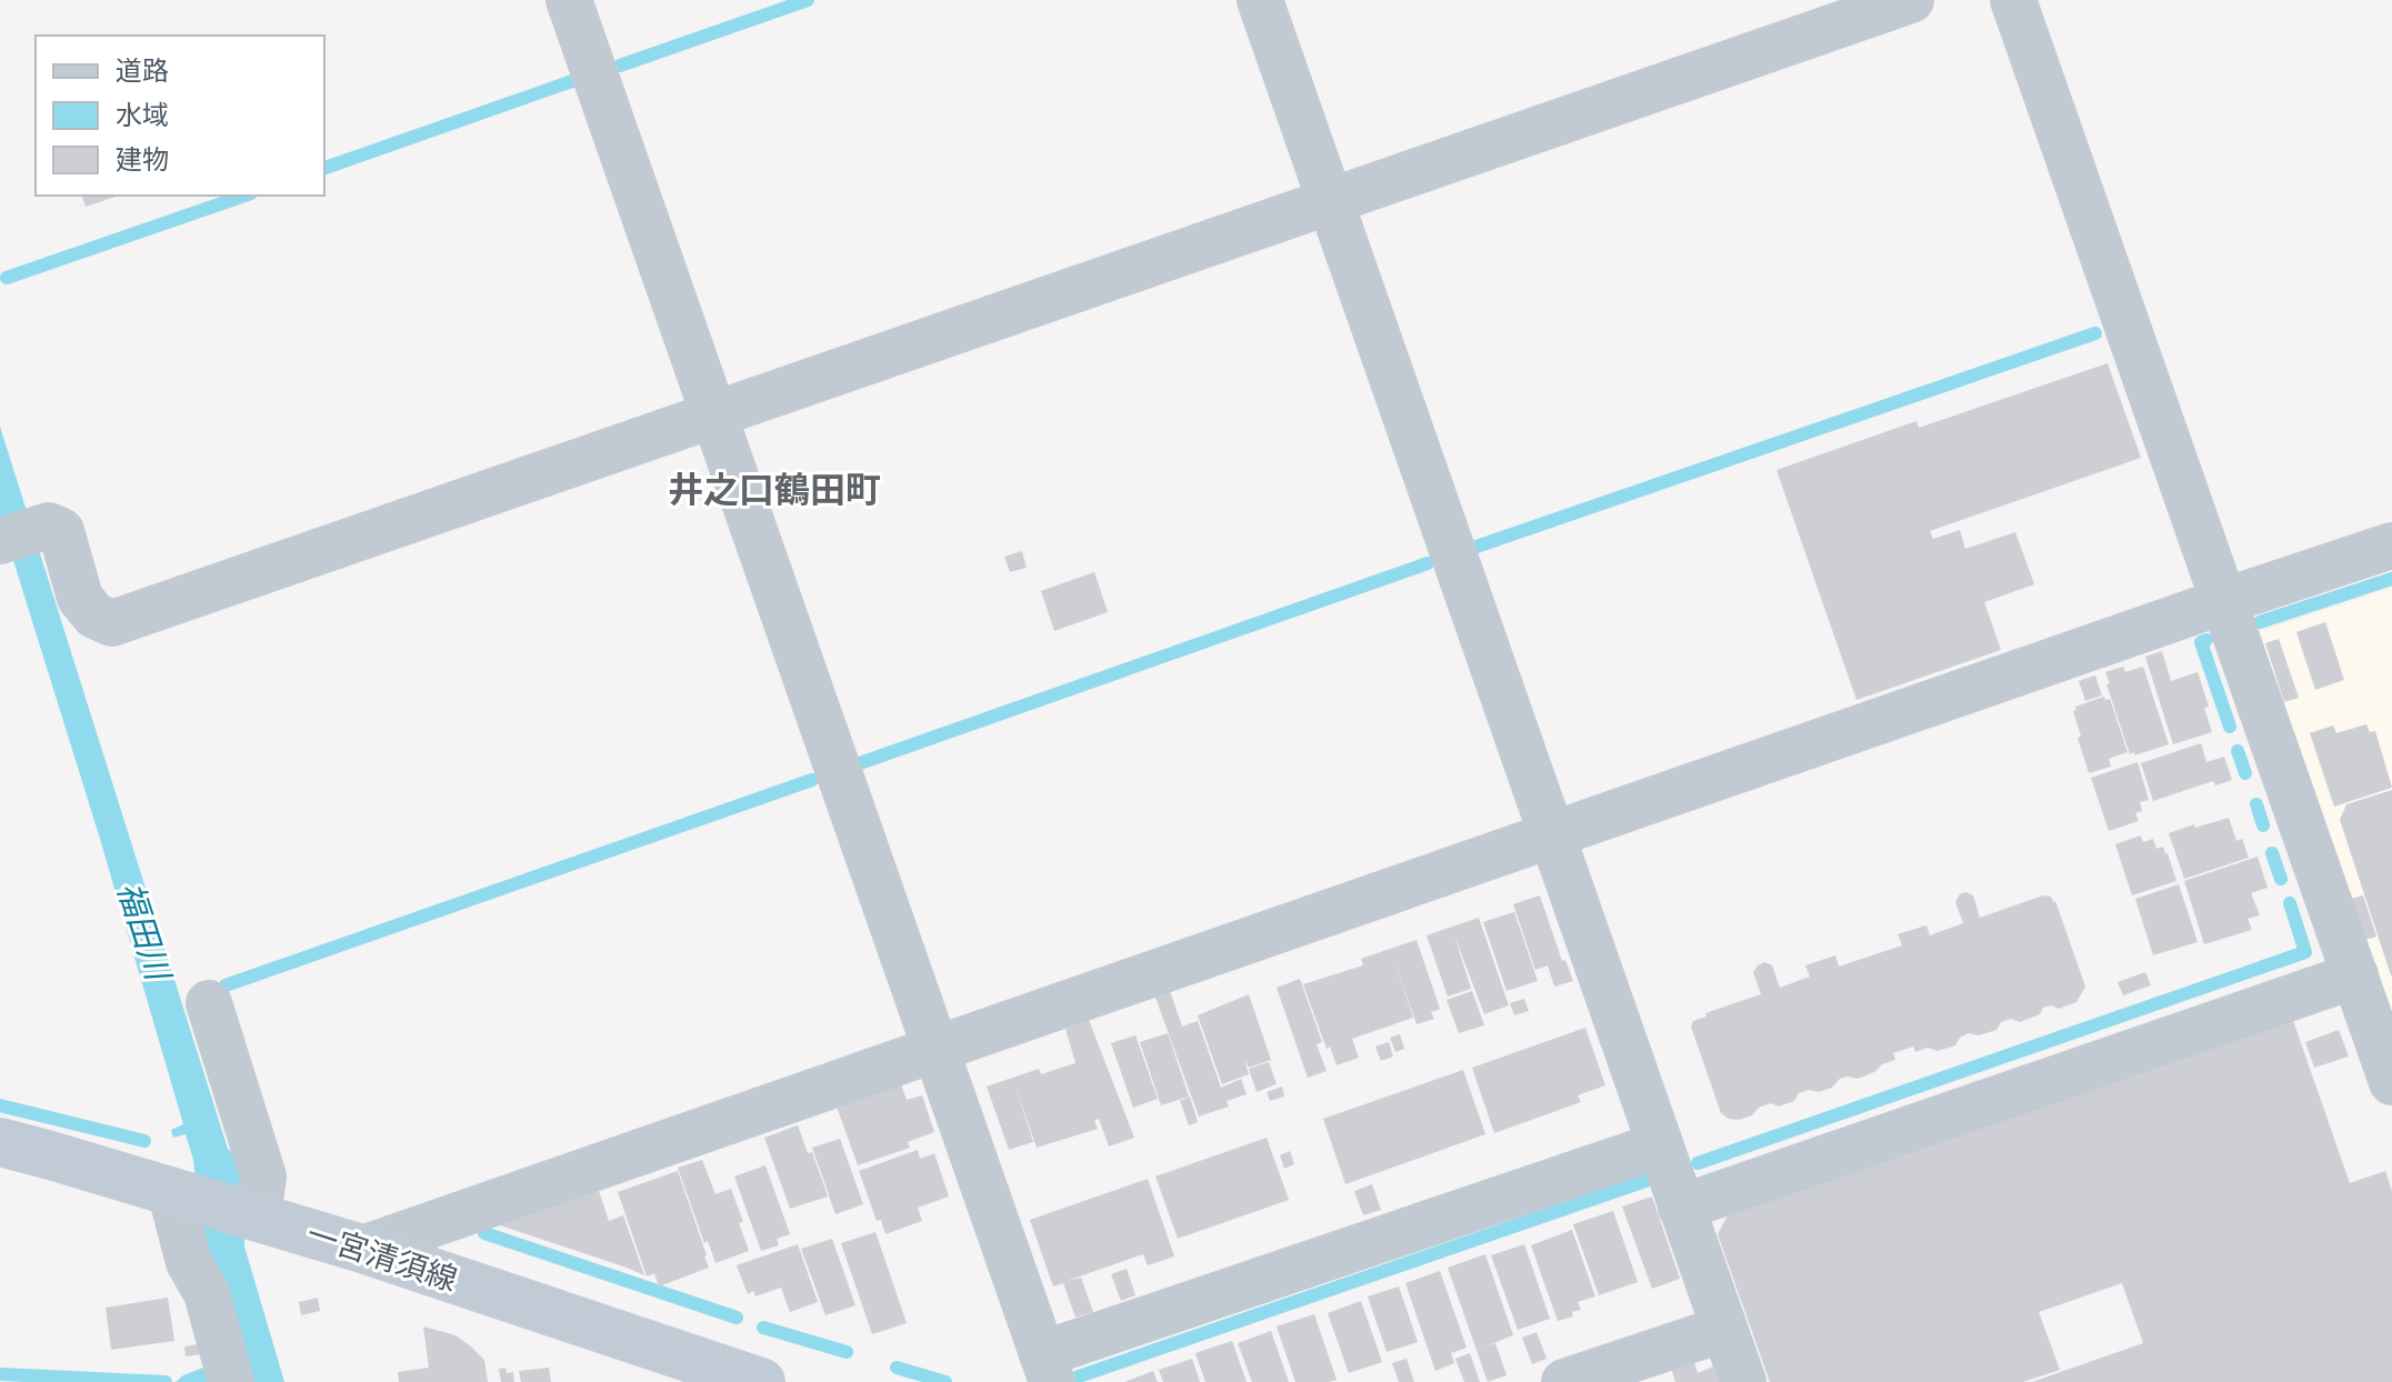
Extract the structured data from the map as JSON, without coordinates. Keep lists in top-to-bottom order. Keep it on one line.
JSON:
{"streets":{"main road":["一宮清須線"]},"districts":["井之口鶴田町"],"water":["福田川"],"legend":["道路","水域","建物"]}
